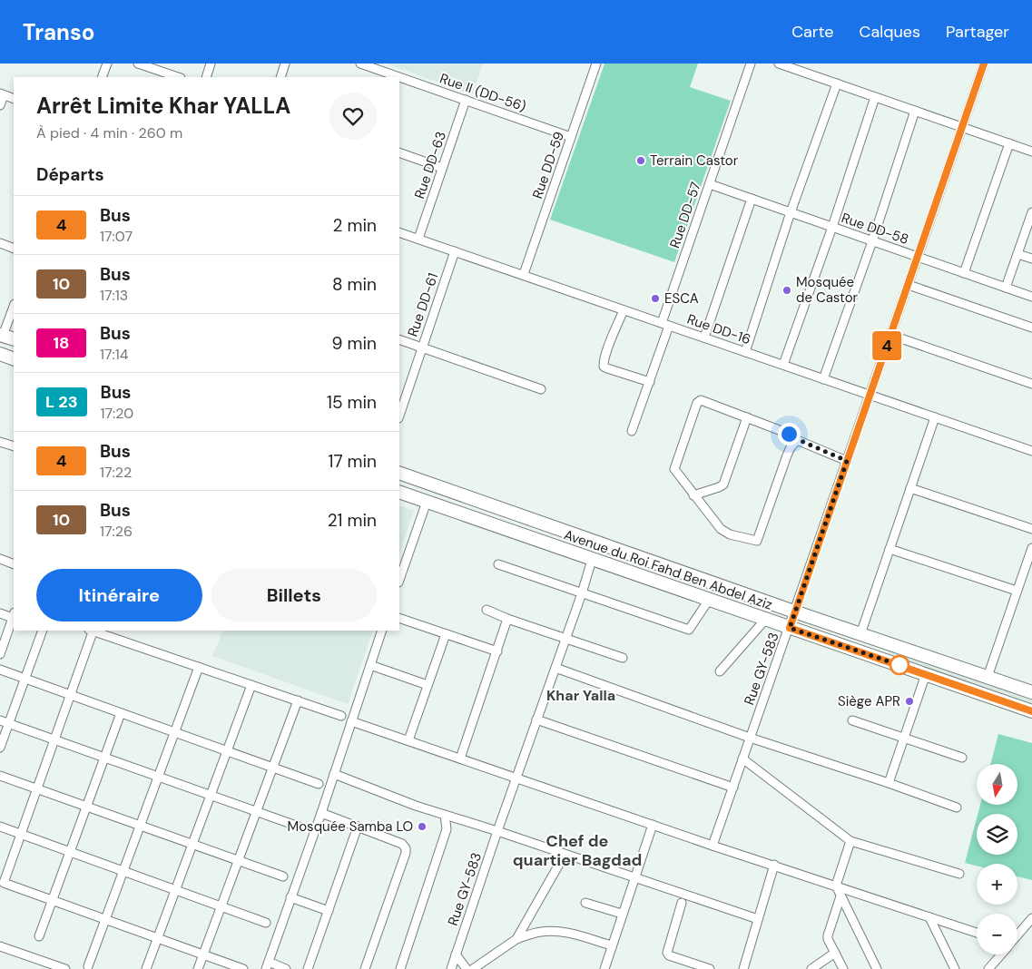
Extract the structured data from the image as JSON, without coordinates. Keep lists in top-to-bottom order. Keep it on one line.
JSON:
{"streets":{"main road":["Avenue du Roi Fahd Ben Abdel Aziz"],"street":["Rue II (DD-56)","Rue DD-63","Rue DD-59","Rue DD-57","Rue DD-58","Rue DD-61","Rue DD-16","Rue GY-583"]},"crossings":[["Rue II (DD-56)","Rue DD-63"],["Rue II (DD-56)","Rue DD-59"],["Rue DD-63","Rue DD-16"],["Rue DD-59","Rue DD-16"],["Rue DD-57","Rue DD-58"],["Rue DD-57","Rue DD-16"],["Rue DD-58","Rue GY-583"],["Rue DD-61","Rue DD-16"],["Rue DD-16","Rue GY-583"],["Avenue du Roi Fahd Ben Abdel Aziz","Rue GY-583"]],"districts":["Khar Yalla","Chef de quartier Bagdad"],"places":["Terrain Castor","Mosquée de Castor","ESCA","Siège APR","Mosquée Samba LO"],"lines":["bus line 4"],"north":"bottom","page":{"header":"Transo","nav":["Carte","Calques","Partager"],"on_map":"4","heading":[["Arrêt Limite Khar YALLA","À pied · 4 min · 260 m"],"Départs"],"list":[{"mark":"4","name":"Bus","note":"17:07","value":"2 min"},{"mark":"10","name":"Bus","note":"17:13","value":"8 min"},{"mark":"18","name":"Bus","note":"17:14","value":"9 min"},{"mark":"L 23","name":"Bus","note":"17:20","value":"15 min"},{"mark":"4","name":"Bus","note":"17:22","value":"17 min"},{"mark":"10","name":"Bus","note":"17:26","value":"21 min"}],"buttons":["Itinéraire","Billets"],"map_buttons":["+","−"]}}
